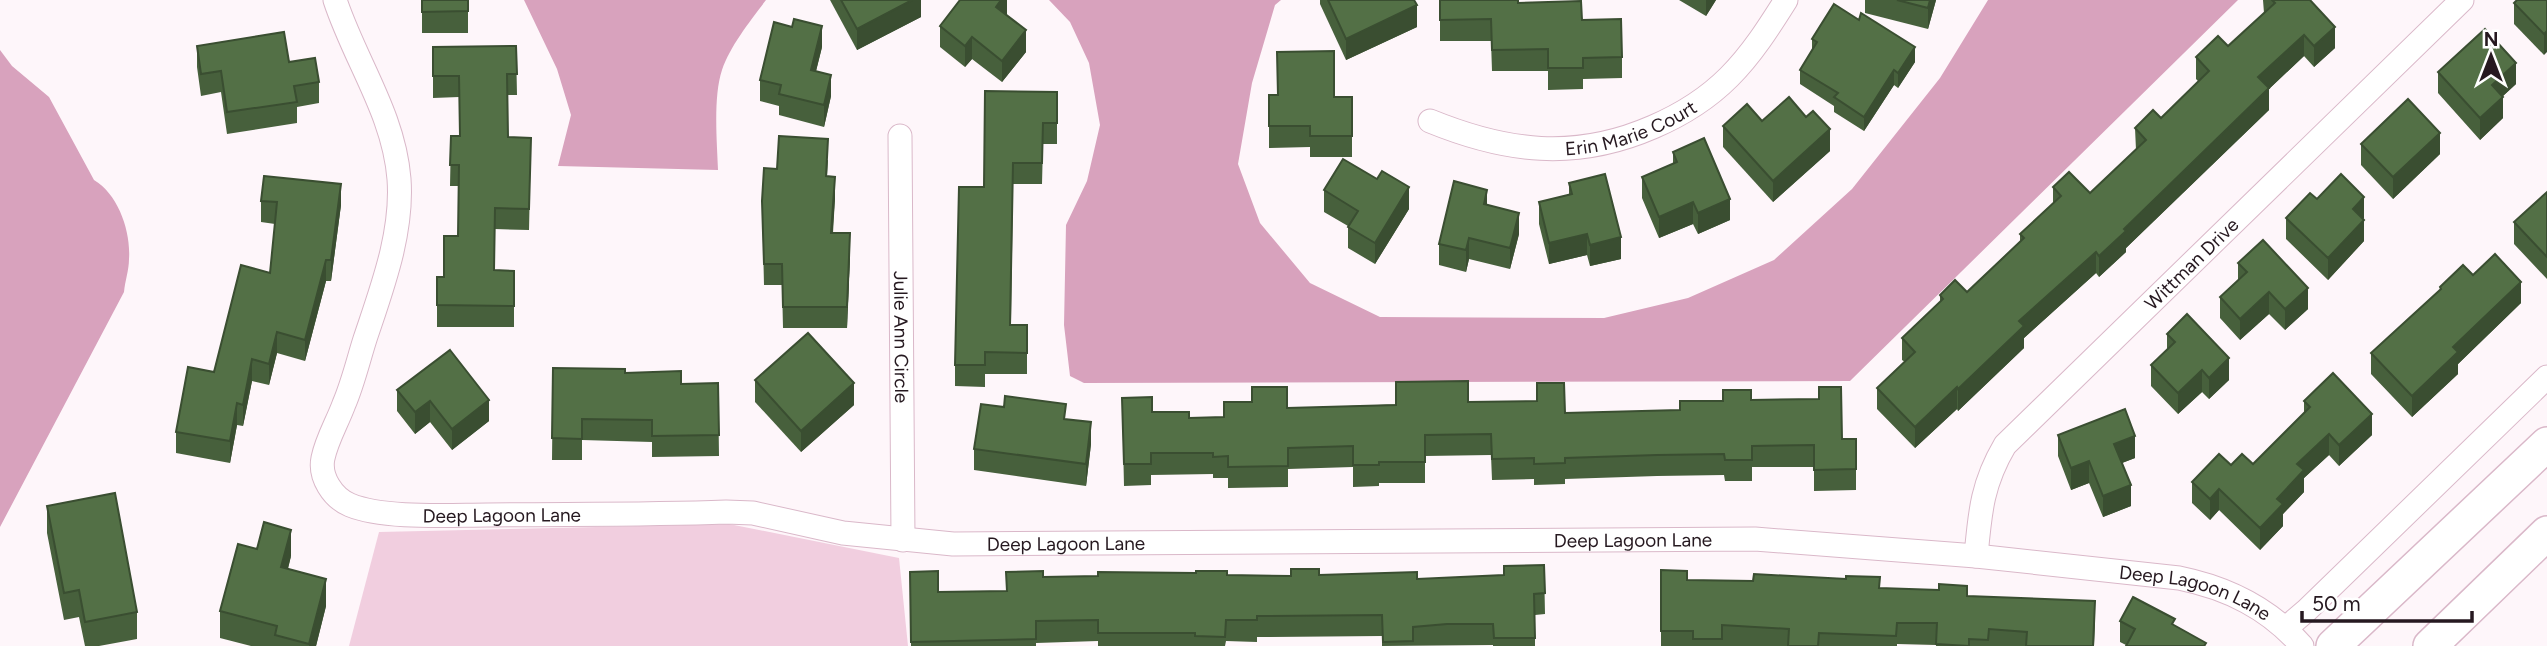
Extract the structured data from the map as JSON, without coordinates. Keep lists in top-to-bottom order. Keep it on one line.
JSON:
{"streets":{"street":["Erin Marie Court","Wittman Drive","Julie Ann Circle","Deep Lagoon Lane"]},"crossings":[["Wittman Drive","Deep Lagoon Lane"],["Julie Ann Circle","Deep Lagoon Lane"]],"scale_bar":"50 m","north":"top"}
